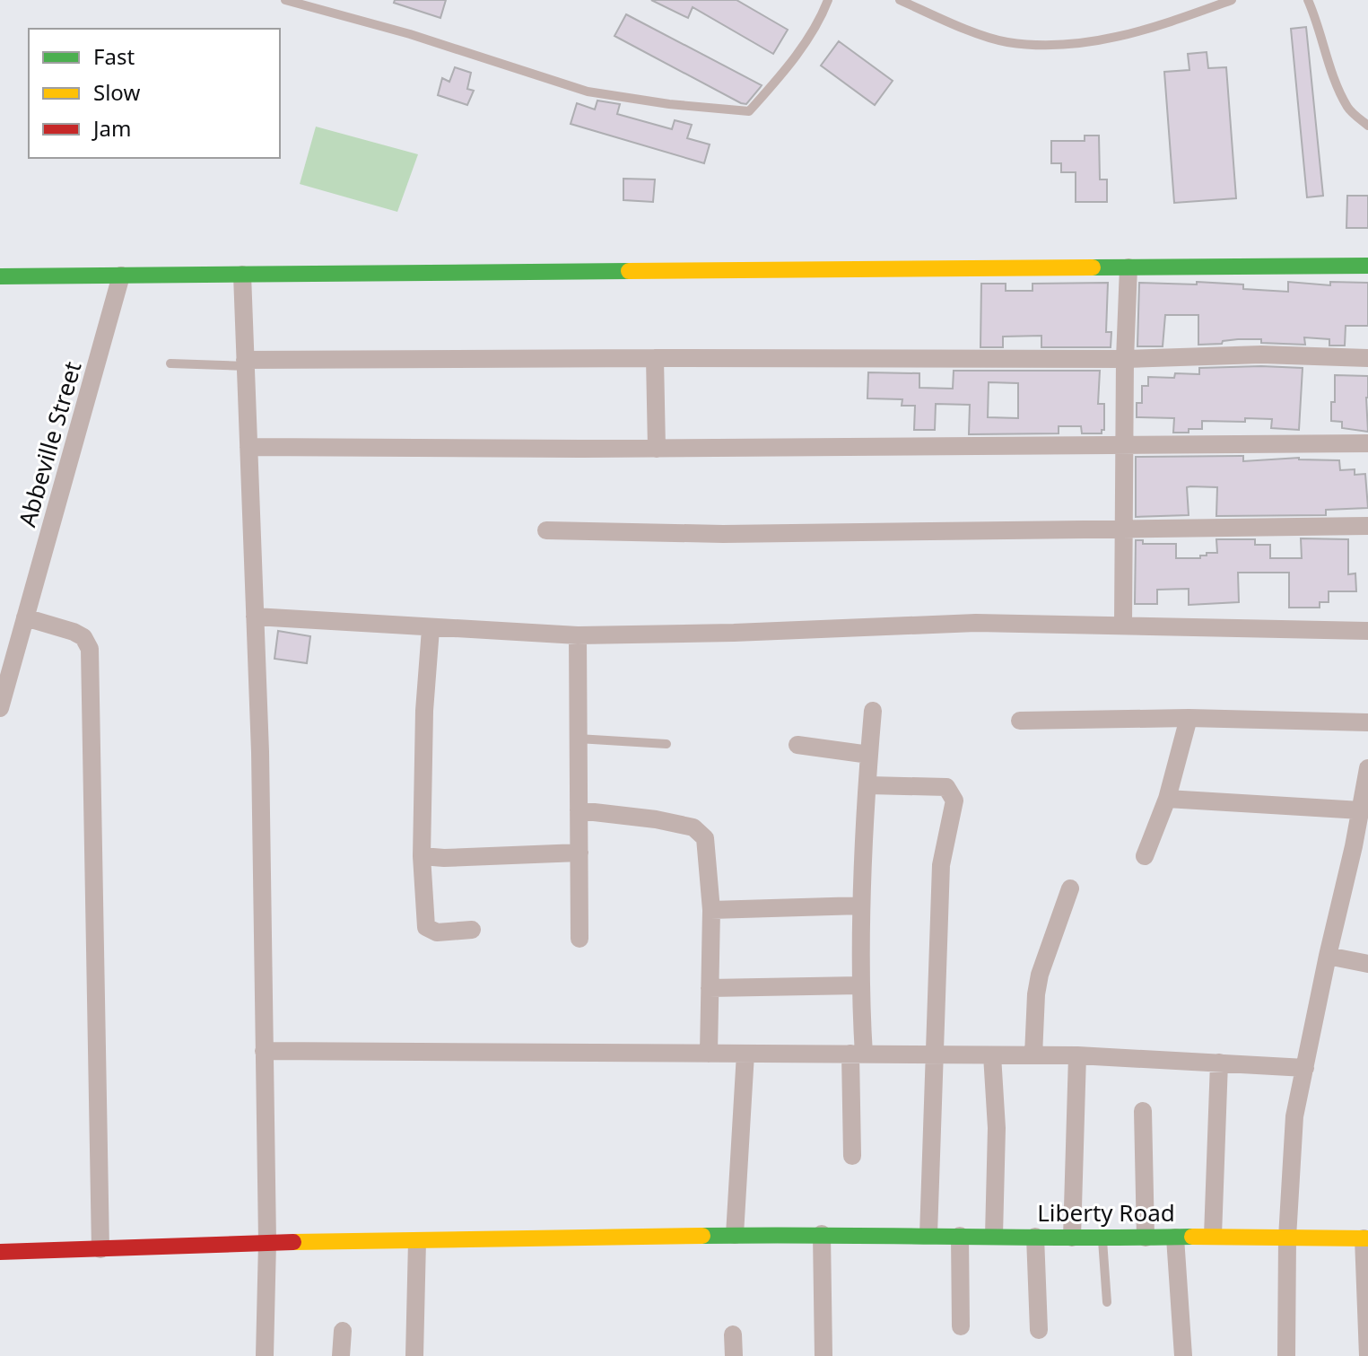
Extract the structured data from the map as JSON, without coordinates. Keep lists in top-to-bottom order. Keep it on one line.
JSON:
{"streets":{"street":["Abbeville Street","Liberty Road"]},"legend":["Fast","Slow","Jam"]}
